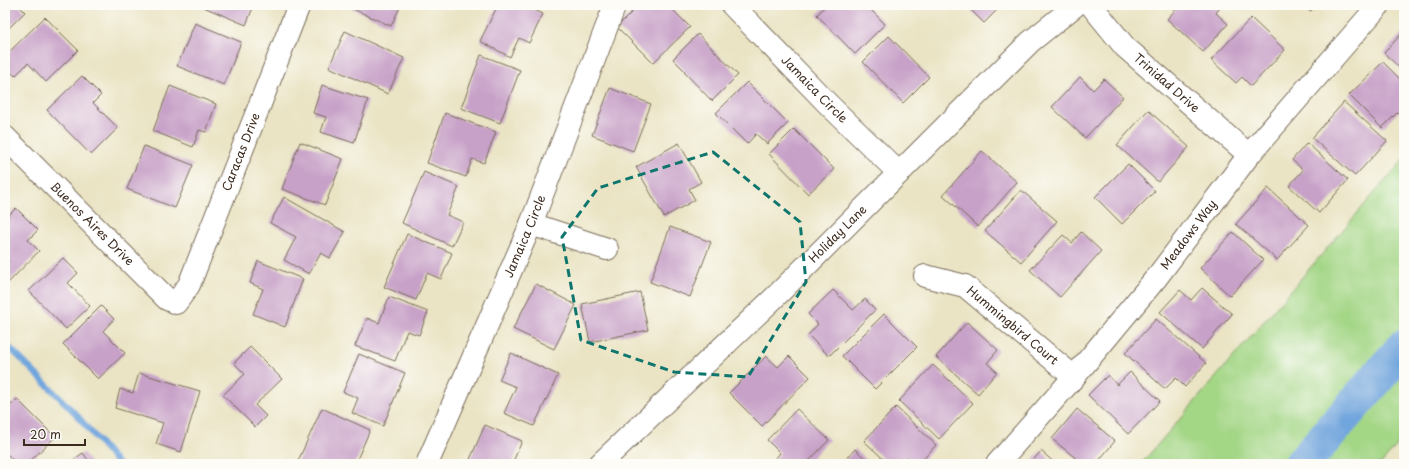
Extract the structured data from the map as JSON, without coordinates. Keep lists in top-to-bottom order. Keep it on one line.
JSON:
{"streets":{"street":["Trinidad Drive","Jamaica Circle","Caracas Drive","Buenos Aires Drive","Holiday Lane","Meadows Way","Hummingbird Court"]},"crossings":[["Trinidad Drive","Meadows Way"],["Jamaica Circle","Holiday Lane"],["Caracas Drive","Buenos Aires Drive"],["Meadows Way","Hummingbird Court"]],"scale_bar":"20 m"}
